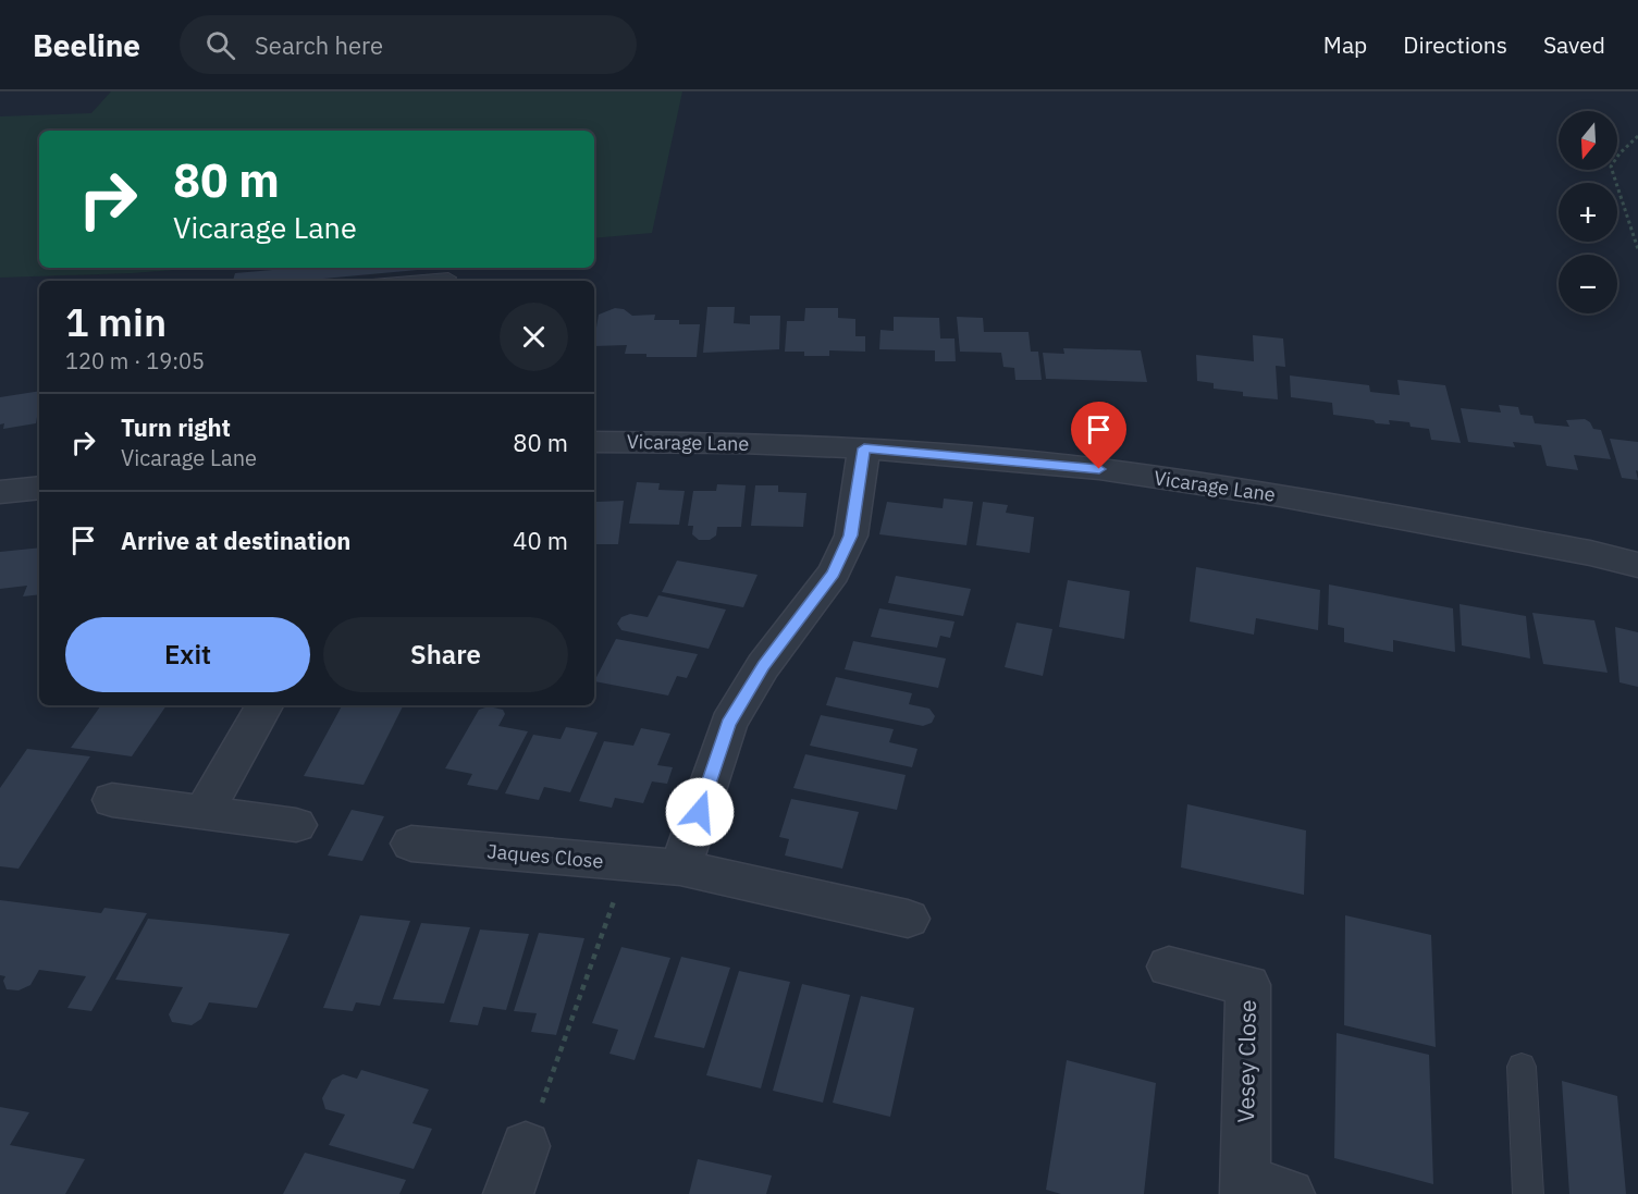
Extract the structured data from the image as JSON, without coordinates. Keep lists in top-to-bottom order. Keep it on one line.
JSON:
{"streets":{"street":["Vicarage Lane","Jaques Close","Vesey Close"]},"north":"bottom","page":{"header":"Beeline","search":"Search here","nav":["Map","Directions","Saved"],"map_buttons":["+","−"],"turn":["80 m","Vicarage Lane"],"heading":["1 min","120 m · 19:05"],"list":[{"name":"Turn right","note":"Vicarage Lane","value":"80 m"},{"name":"Arrive at destination","value":"40 m"}],"buttons":["Exit","Share"]}}
